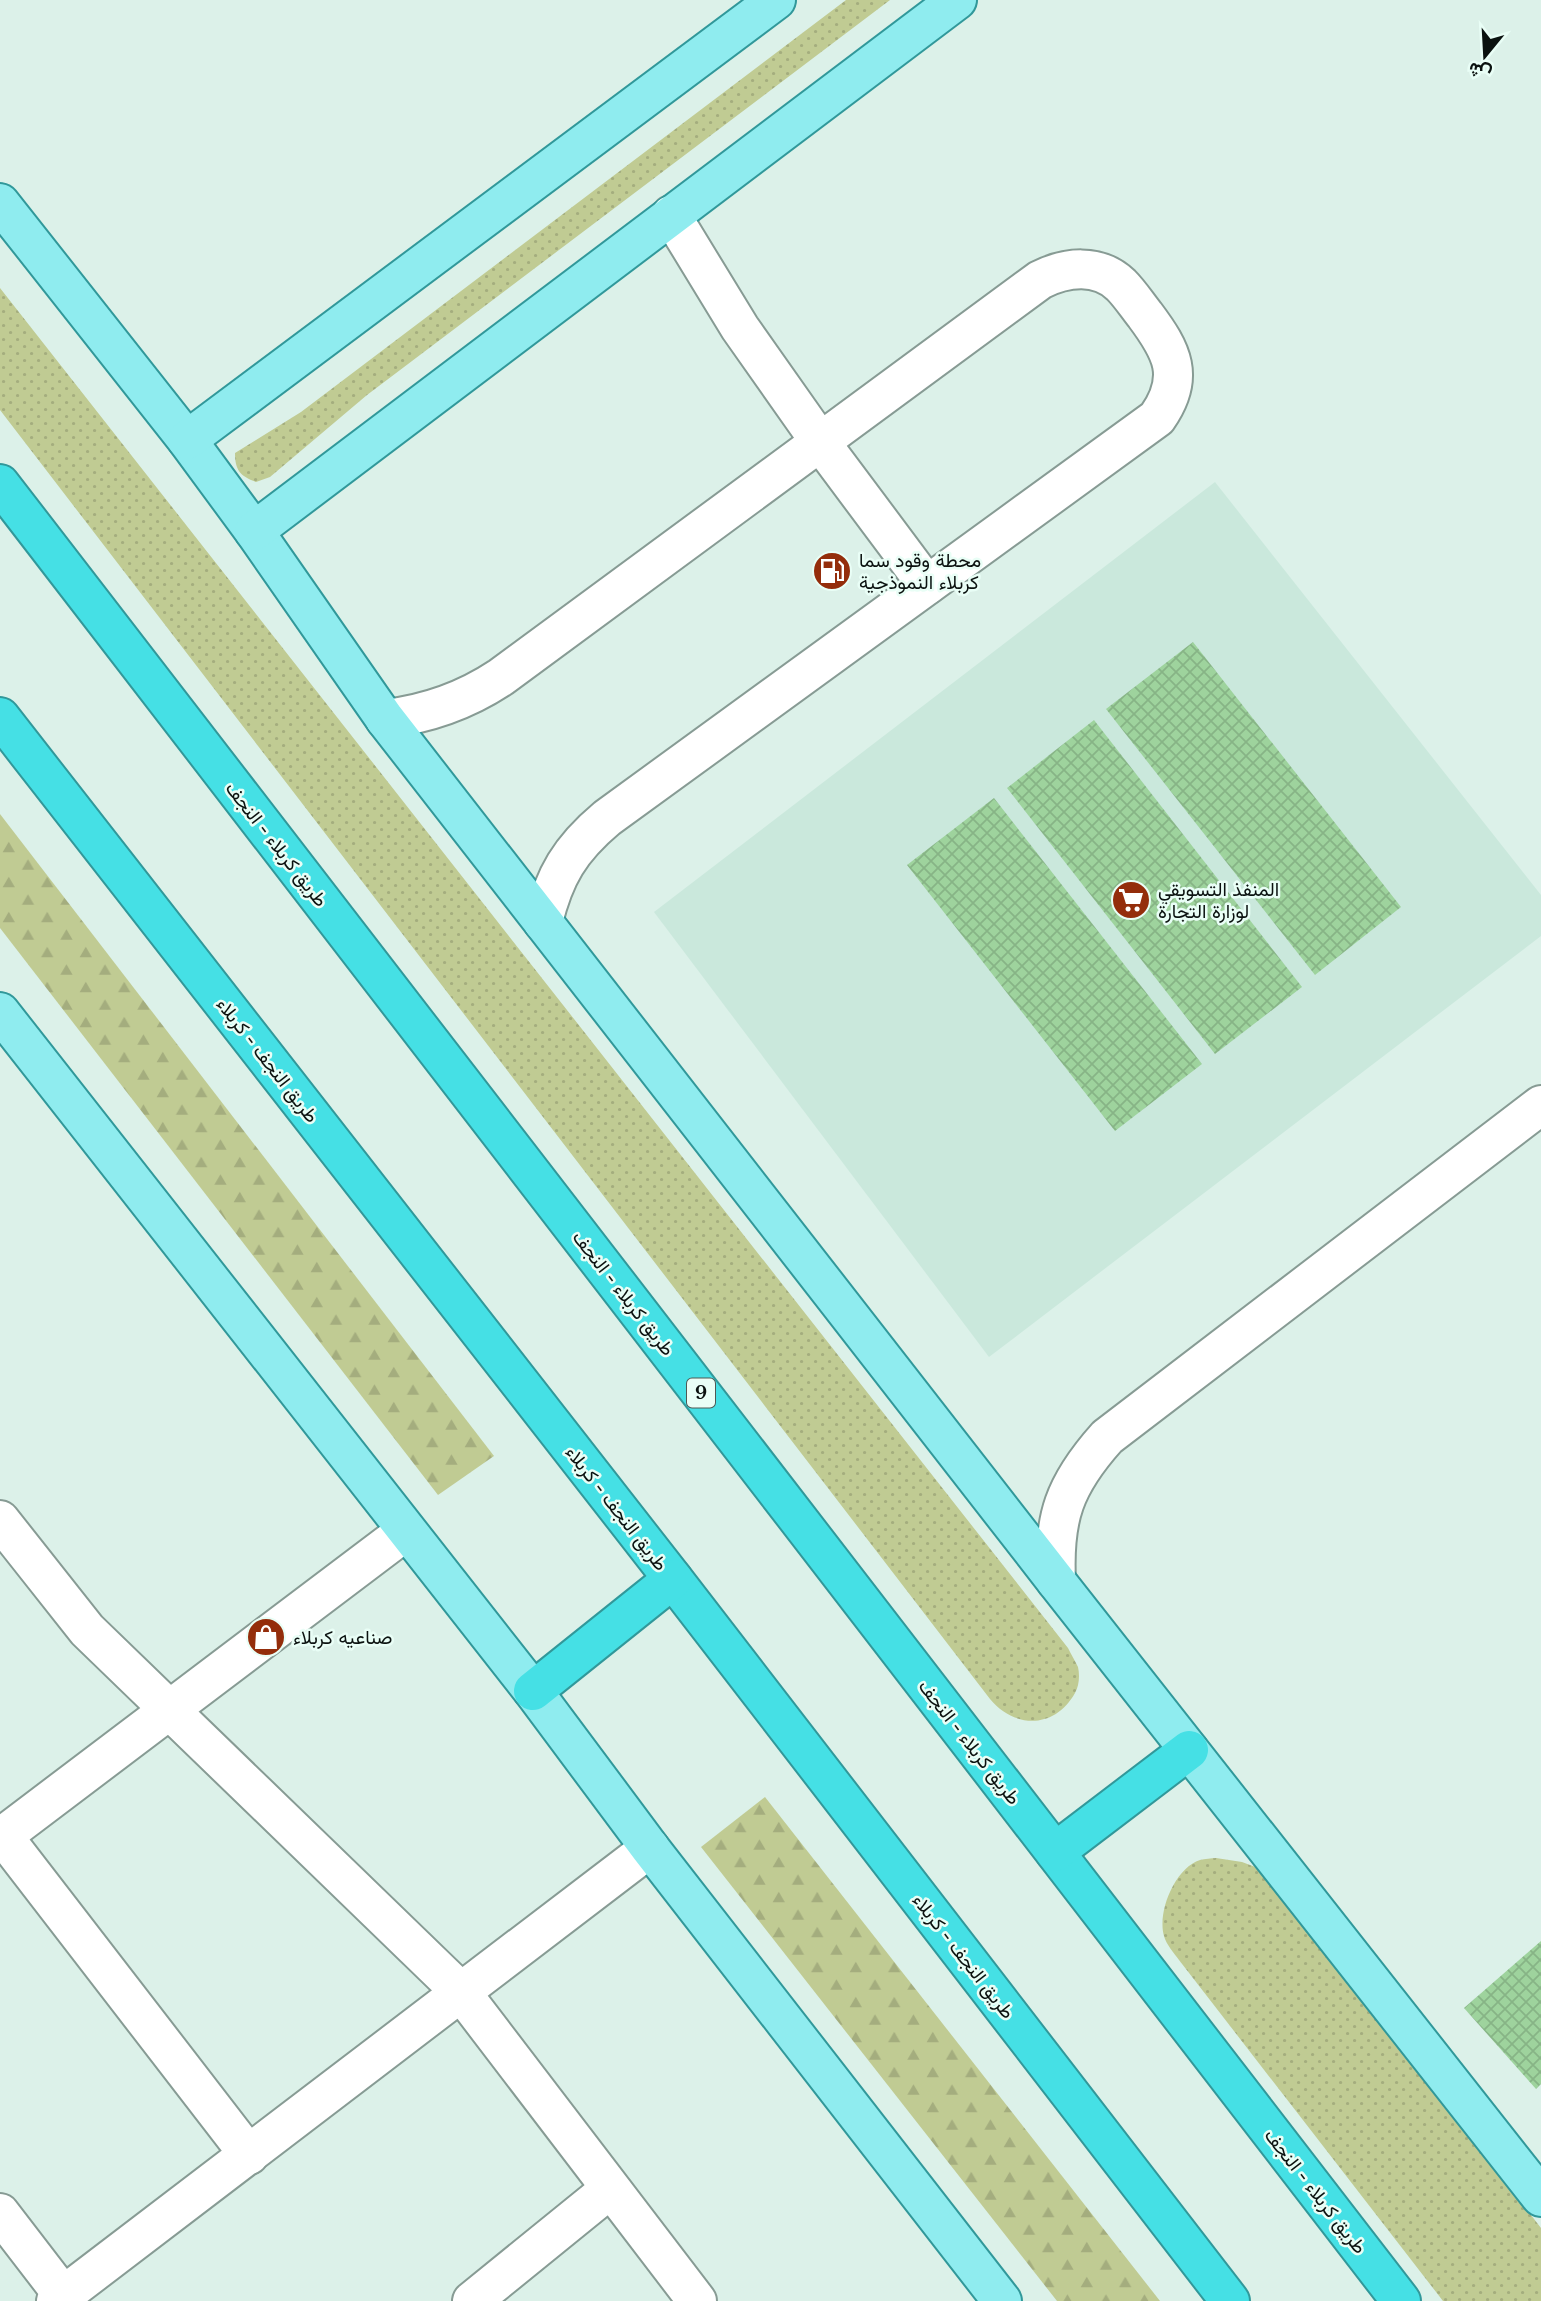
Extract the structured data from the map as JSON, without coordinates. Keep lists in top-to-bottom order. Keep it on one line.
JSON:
{"streets":{"highway":["طريق كربلاء - النجف","طريق النجف - كربلاء","9"]},"places":{"fuel station":["محطة وقود سما كربلاء النموذجية"],"supermarket":["المنفذ التسويقي لوزارة التجارة"],"shop":["صناعيه كربلاء"]},"north":"bottom"}
